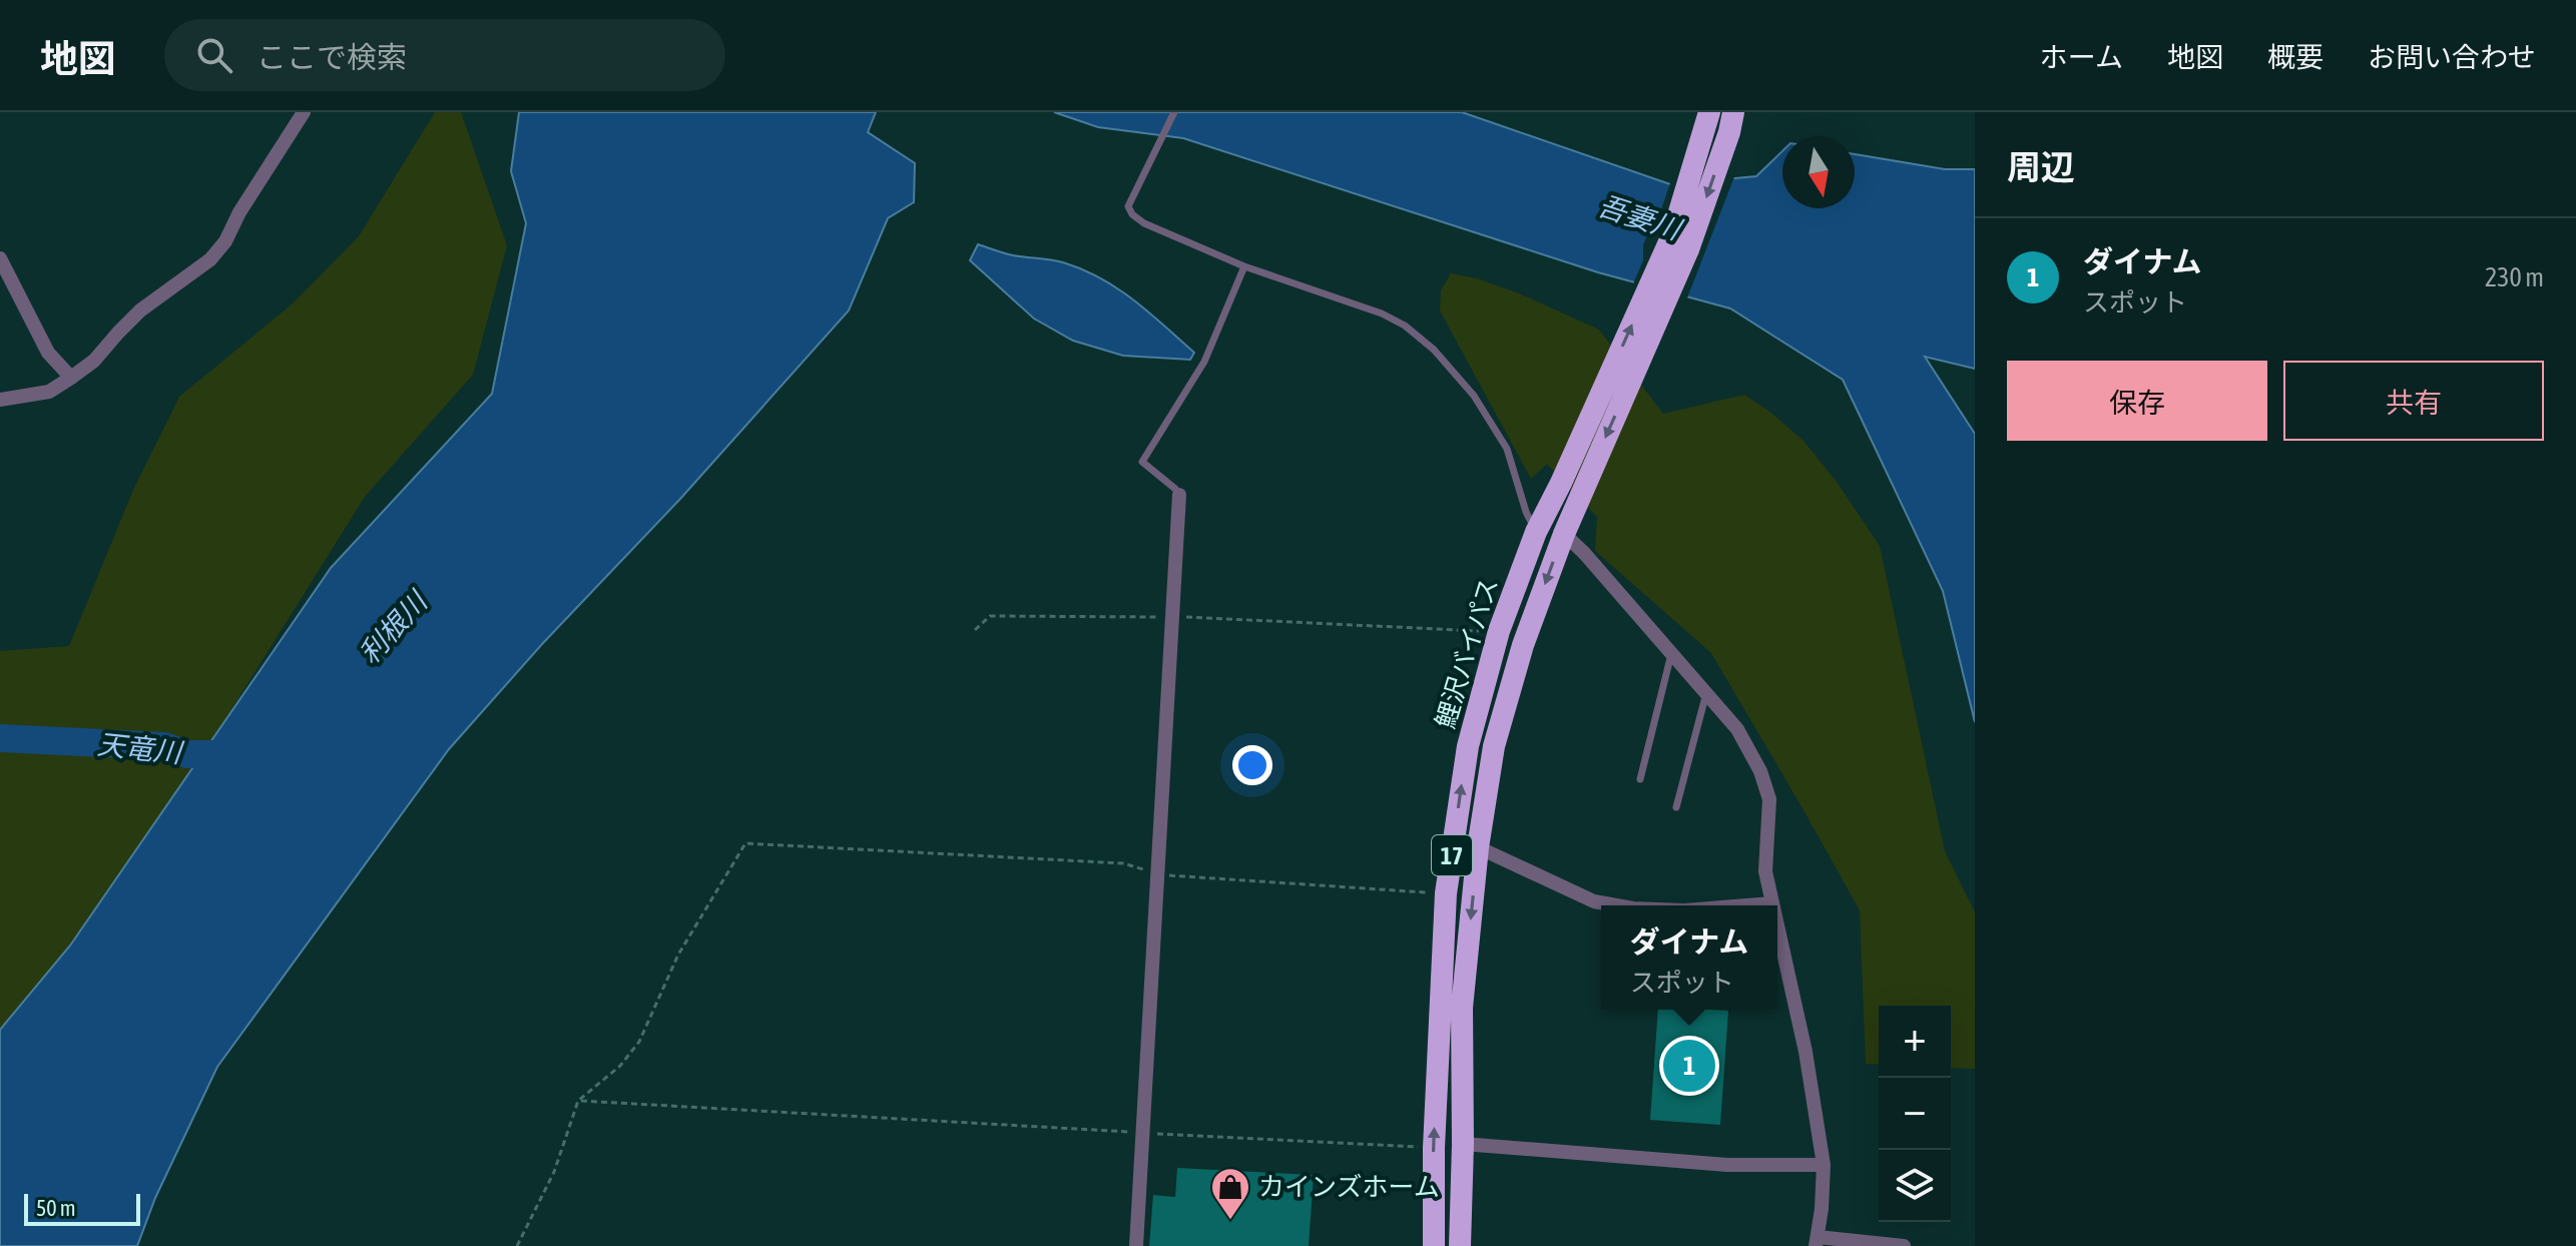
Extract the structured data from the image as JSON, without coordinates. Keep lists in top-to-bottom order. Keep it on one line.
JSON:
{"streets":{"highway":["鯉沢バイパス","17"]},"water":["吾妻川","利根川","天竜川"],"places":{"shop":["カインズホーム"]},"scale_bar":"50 m","north":"bottom","page":{"header":"地図","search":"ここで検索","nav":["ホーム","地図","概要","お問い合わせ"],"heading":"周辺","list":[{"mark":"1","name":"ダイナム","note":"スポット","value":"230 m"}],"buttons":["保存","共有"],"popup":["ダイナム","スポット"],"map_buttons":["+","−"],"pins":"1","scale":"50 m"}}
